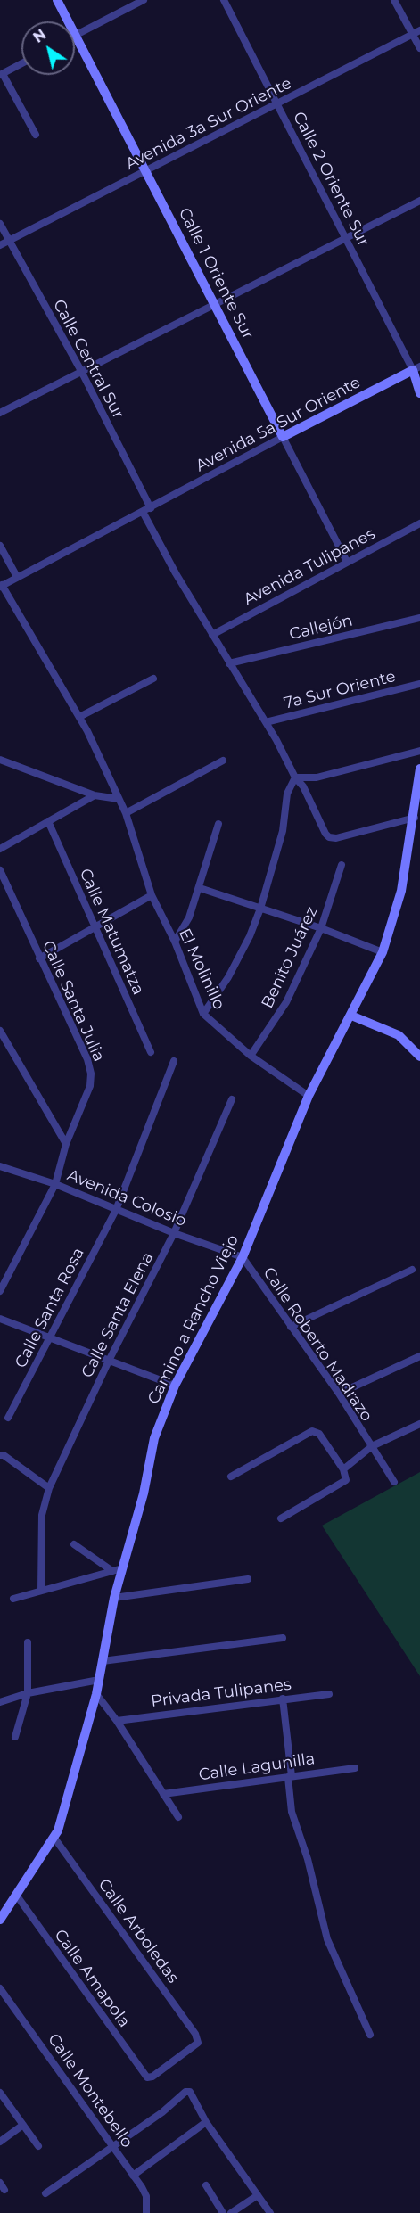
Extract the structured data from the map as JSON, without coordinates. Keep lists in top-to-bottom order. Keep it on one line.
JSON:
{"streets":{"street":["Avenida 3a Sur Oriente","Calle 2 Oriente Sur","Calle 1 Oriente Sur","Calle Central Sur","Avenida 5a Sur Oriente","Avenida Tulipanes","Callejón","7a Sur Oriente","Calle Matumatza","Benito Juárez","El Molinillo","Calle Santa Julia","Avenida Colosio","Calle Santa Rosa","Calle Santa Elena","Camino a Rancho Viejo","Calle Roberto Madrazo","Privada Tulipanes","Calle Lagunilla","Calle Arboledas","Calle Amapola","Calle Montebello"]},"crossings":[["Avenida 3a Sur Oriente","Calle 2 Oriente Sur"],["Avenida 3a Sur Oriente","Calle 1 Oriente Sur"],["Avenida 3a Sur Oriente","Calle Central Sur"],["Calle 2 Oriente Sur","Avenida 5a Sur Oriente"],["Calle 1 Oriente Sur","Avenida 5a Sur Oriente"],["Calle 1 Oriente Sur","Avenida Tulipanes"],["Calle Central Sur","Avenida 5a Sur Oriente"],["Avenida 5a Sur Oriente","El Molinillo"],["Benito Juárez","El Molinillo"],["El Molinillo","Camino a Rancho Viejo"],["Calle Santa Julia","Avenida Colosio"],["Avenida Colosio","Calle Santa Rosa"],["Avenida Colosio","Calle Santa Elena"],["Avenida Colosio","Camino a Rancho Viejo"],["Avenida Colosio","Calle Roberto Madrazo"],["Camino a Rancho Viejo","Calle Roberto Madrazo"],["Camino a Rancho Viejo","Calle Arboledas"],["Camino a Rancho Viejo","Calle Amapola"],["Calle Arboledas","Calle Amapola"]],"north":"top left"}
